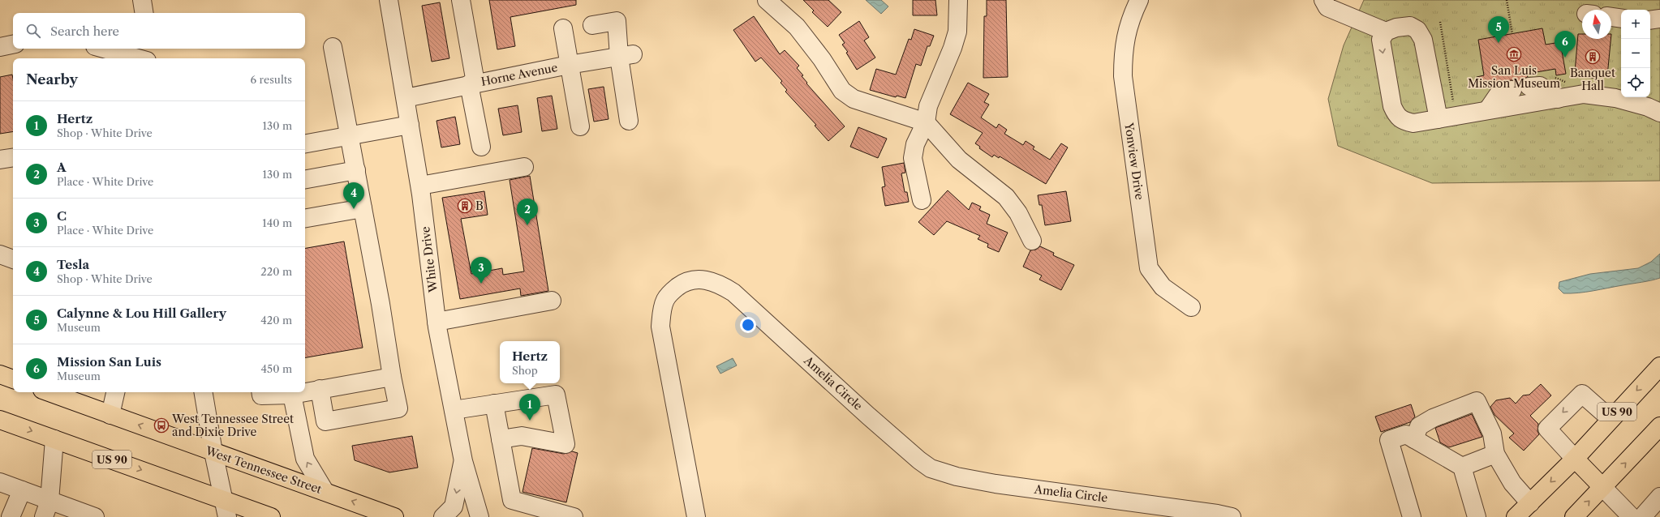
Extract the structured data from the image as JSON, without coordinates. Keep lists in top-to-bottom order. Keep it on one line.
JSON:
{"streets":{"main road":["US 90","West Tennessee Street"],"street":["Horne Avenue","Yonview Drive","White Drive","Amelia Circle"]},"crossings":[["Horne Avenue","White Drive"]],"places":{"museum":["San Luis Mission Museum"],"building":["Banquet Hall","B"],"bus stop":["West Tennessee Street and Dixie Drive"]},"north":"top","page":{"map_buttons":["+","−"],"search":"Search here","pins":["5","6","4","2","3","1"],"heading":["Nearby","6 results"],"list":[{"mark":"1","name":"Hertz","note":"Shop · White Drive","value":"130 m"},{"mark":"2","name":"A","note":"Place · White Drive","value":"130 m"},{"mark":"3","name":"C","note":"Place · White Drive","value":"140 m"},{"mark":"4","name":"Tesla","note":"Shop · White Drive","value":"220 m"},{"mark":"5","name":"Calynne & Lou Hill Gallery","note":"Museum","value":"420 m"},{"mark":"6","name":"Mission San Luis","note":"Museum","value":"450 m"}],"popup":["Hertz","Shop"]}}
